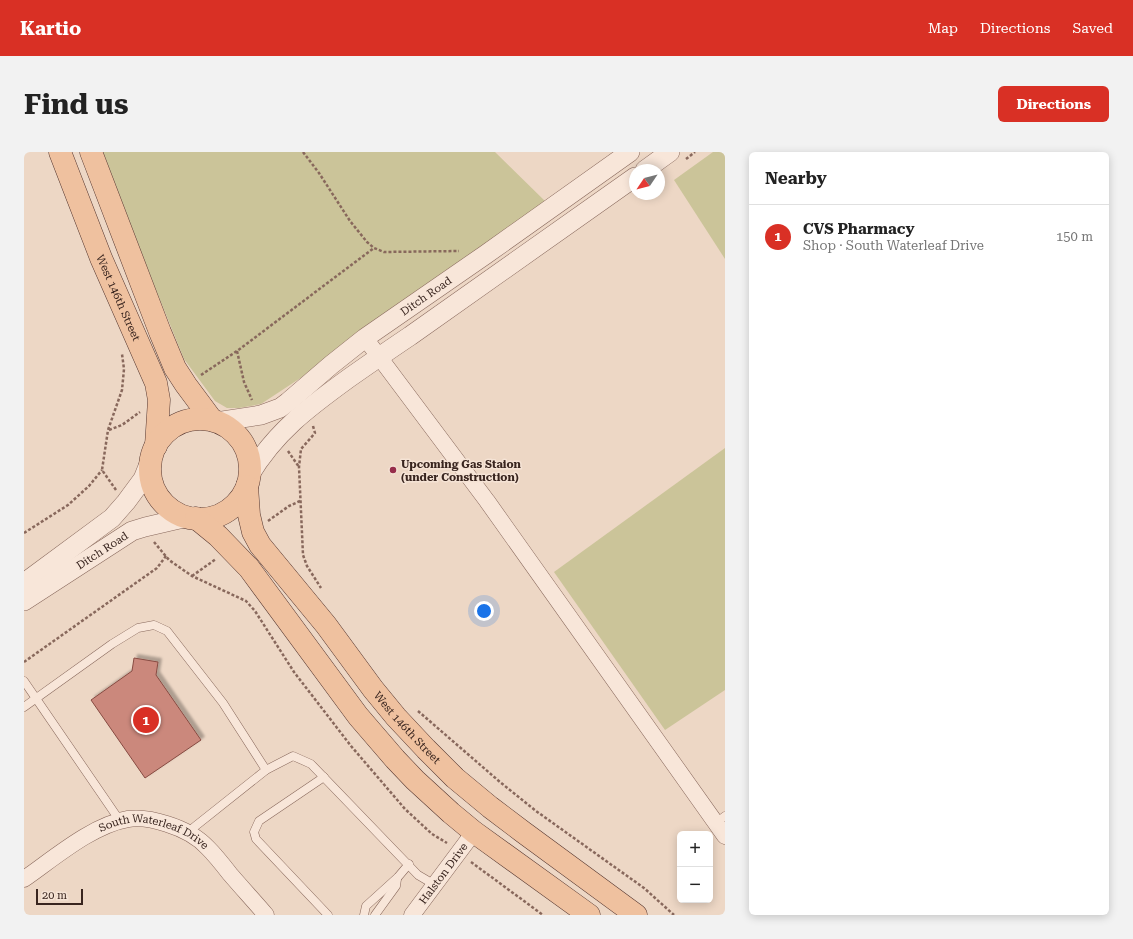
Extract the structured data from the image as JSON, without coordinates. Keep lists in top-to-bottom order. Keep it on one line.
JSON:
{"streets":{"main road":["West 146th Street"],"street":["Ditch Road","South Waterleaf Drive","Halston Drive"]},"crossings":[["Ditch Road","West 146th Street"]],"places":["Upcoming Gas Staion (under Construction)"],"scale_bar":"20 m","north":"bottom left","page":{"header":"Kartio","nav":["Map","Directions","Saved"],"buttons":"Directions","title":"Find us","heading":"Nearby","list":[{"mark":"1","name":"CVS Pharmacy","note":"Shop · South Waterleaf Drive","value":"150 m"}],"pins":"1","map_buttons":["+","−"],"scale":"20 m"}}
